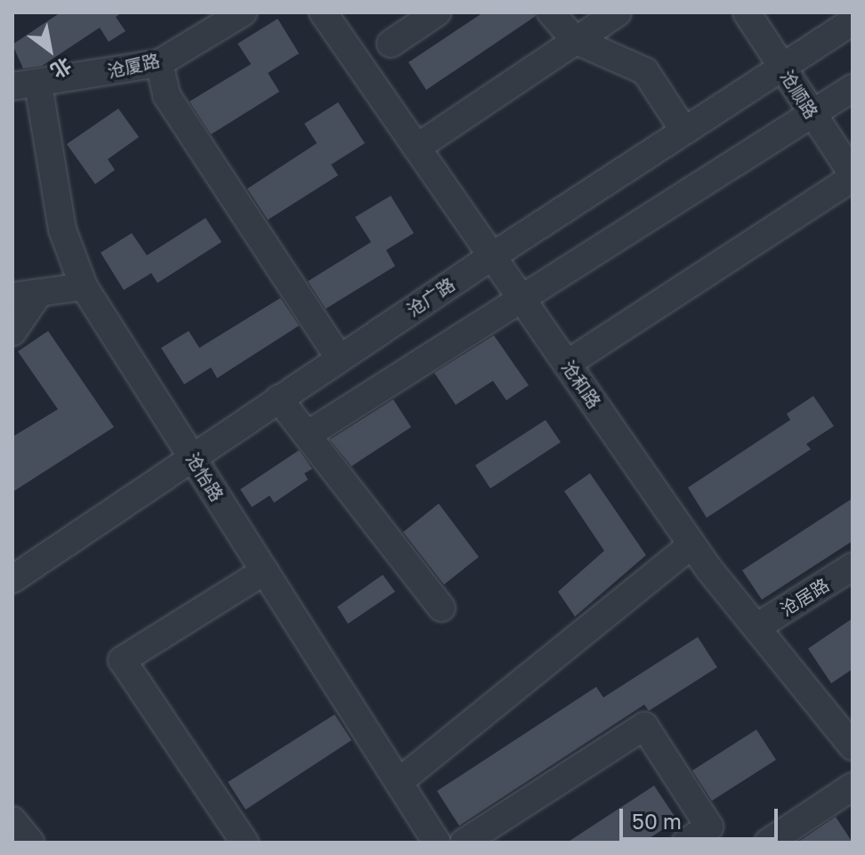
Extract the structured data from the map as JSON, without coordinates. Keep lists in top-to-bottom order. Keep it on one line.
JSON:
{"streets":{"street":["沧厦路","沧顺路","沧广路","沧和路","沧怡路","沧居路"]},"crossings":[["沧厦路","沧怡路"],["沧顺路","沧广路"],["沧广路","沧和路"],["沧广路","沧怡路"],["沧和路","沧居路"]],"scale_bar":"50 m","north":"bottom right"}
